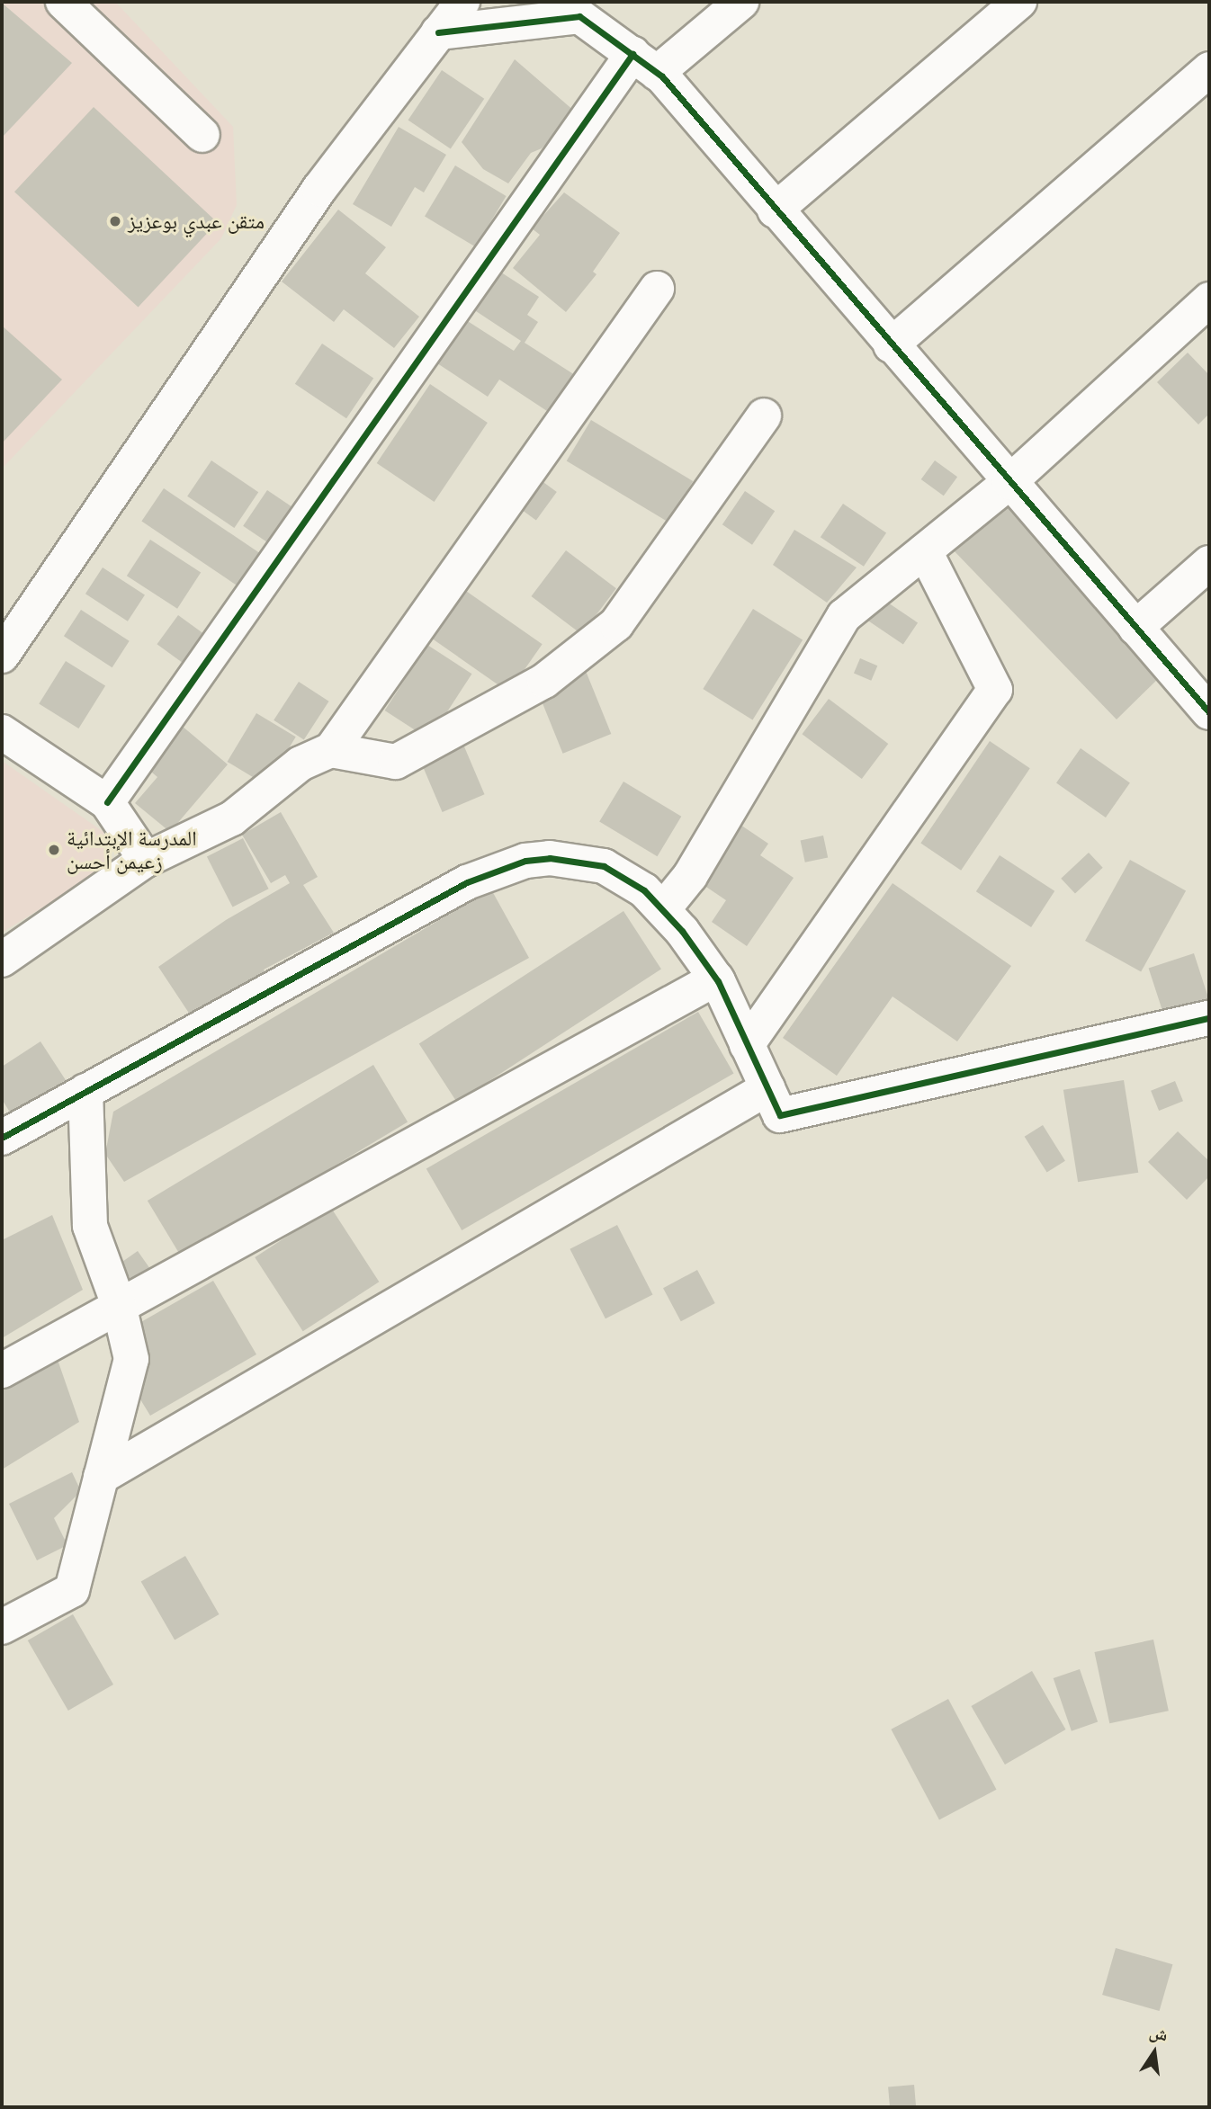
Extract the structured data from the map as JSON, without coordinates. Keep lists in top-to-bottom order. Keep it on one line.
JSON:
{"places":["متقن عبدي بوعزيز","المدرسة الإبتدائية زعيمن أحسن"],"north":"top"}
